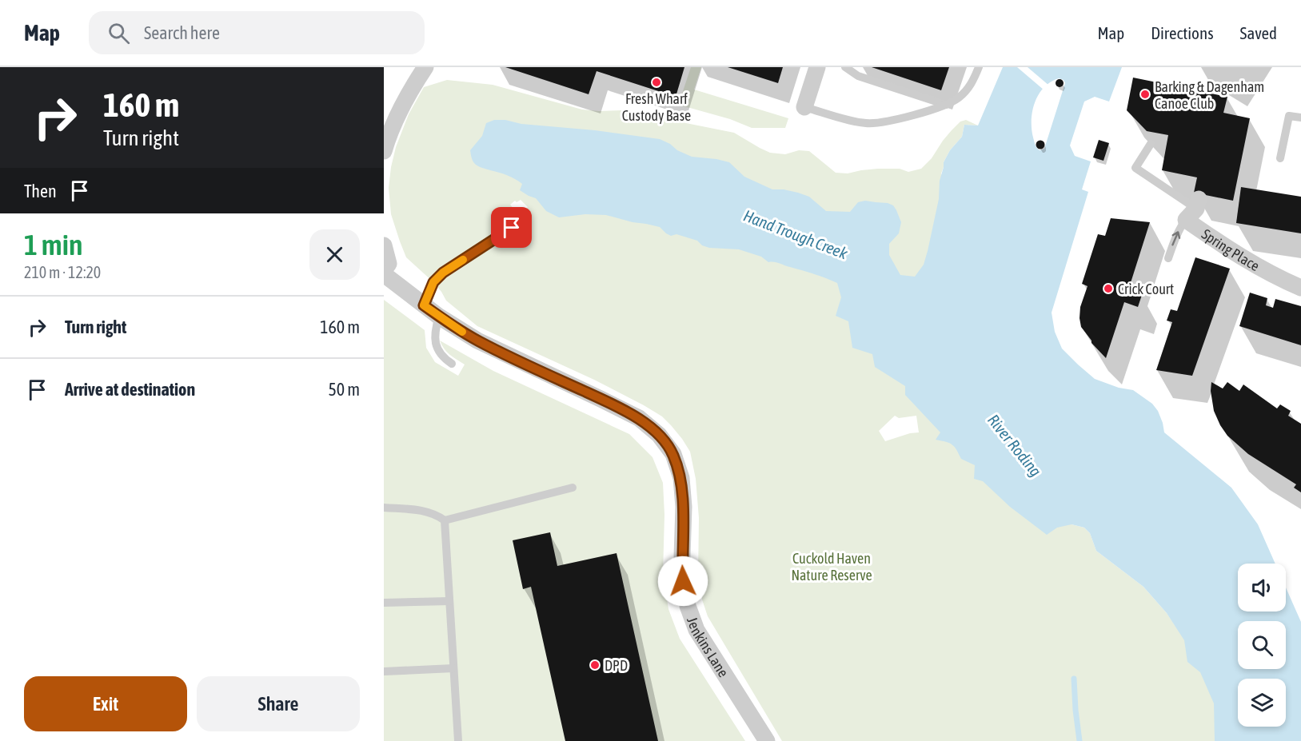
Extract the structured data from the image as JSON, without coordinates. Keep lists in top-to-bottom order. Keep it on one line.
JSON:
{"streets":{"street":["Spring Place","Jenkins Lane"]},"water":["Hand Trough Creek","River Roding"],"parks":["Cuckold Haven Nature Reserve"],"places":["Fresh Wharf Custody Base","Barking & Dagenham Canoe Club","Crick Court","DPD"],"page":{"header":"Map","search":"Search here","nav":["Map","Directions","Saved"],"turn":["160 m","Turn right"],"then":"Then","heading":["1 min","210 m · 12:20"],"list":[{"name":"Turn right","value":"160 m"},{"name":"Arrive at destination","value":"50 m"}],"buttons":["Exit","Share"]}}
